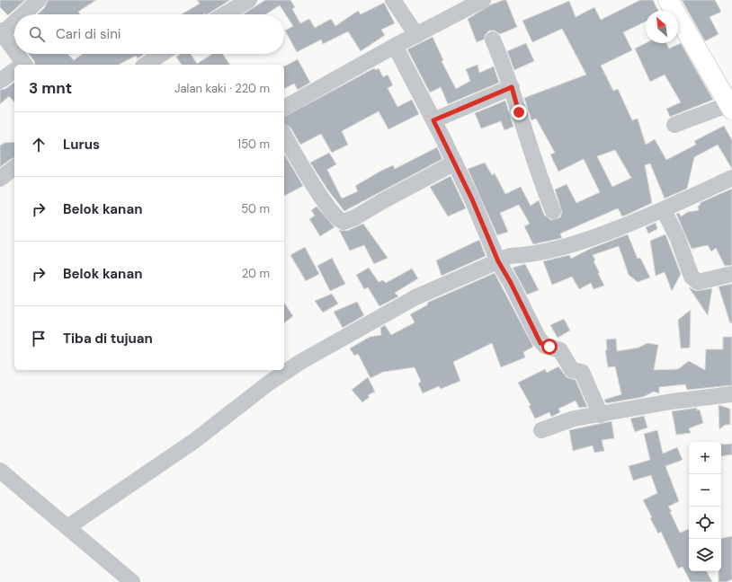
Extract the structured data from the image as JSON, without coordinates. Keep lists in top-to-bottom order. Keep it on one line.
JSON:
{"north":"top left","page":{"search":"Cari di sini","heading":["3 mnt","Jalan kaki · 220 m"],"list":[["Lurus","150 m"],["Belok kanan","50 m"],["Belok kanan","20 m"],"Tiba di tujuan"],"map_buttons":["+","−"]}}
